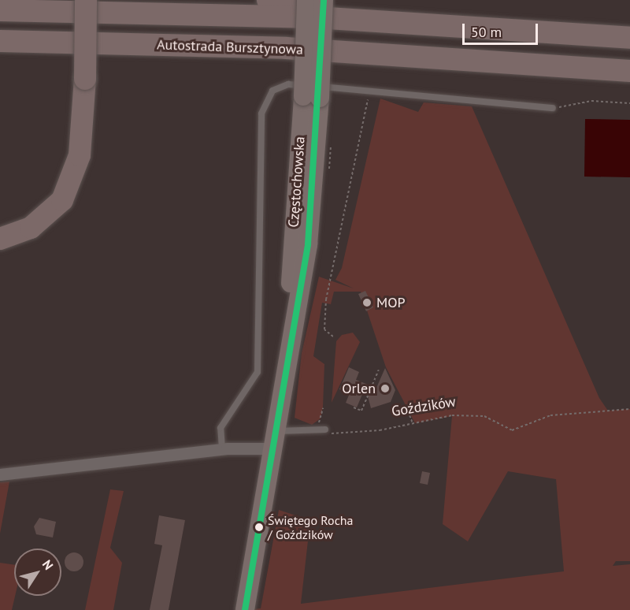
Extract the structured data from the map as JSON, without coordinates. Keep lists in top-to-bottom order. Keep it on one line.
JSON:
{"streets":{"highway":["Autostrada Bursztynowa"],"main road":["Częstochowska"],"path":["Goździków"]},"places":["MOP","Orlen","Świętego Rocha / Goździków"],"scale_bar":"50 m","north":"top right"}
